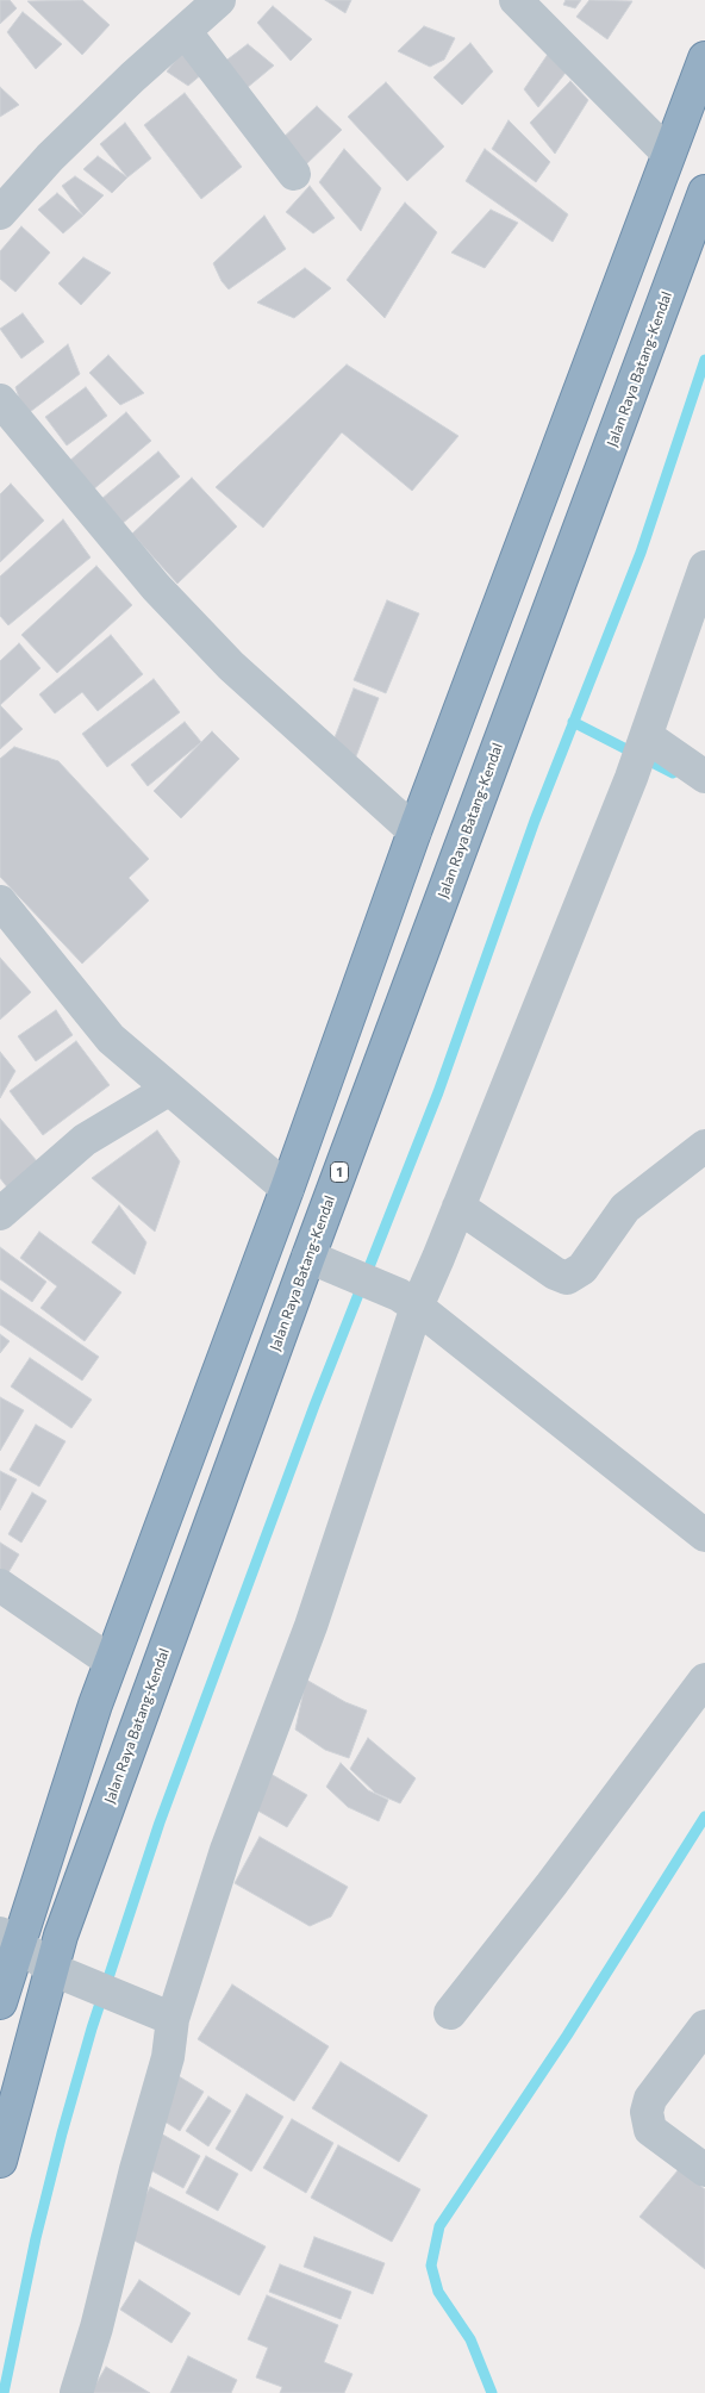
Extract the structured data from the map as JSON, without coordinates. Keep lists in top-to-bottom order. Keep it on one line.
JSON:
{"streets":{"highway":["Jalan Raya Batang-Kendal","1"]}}
